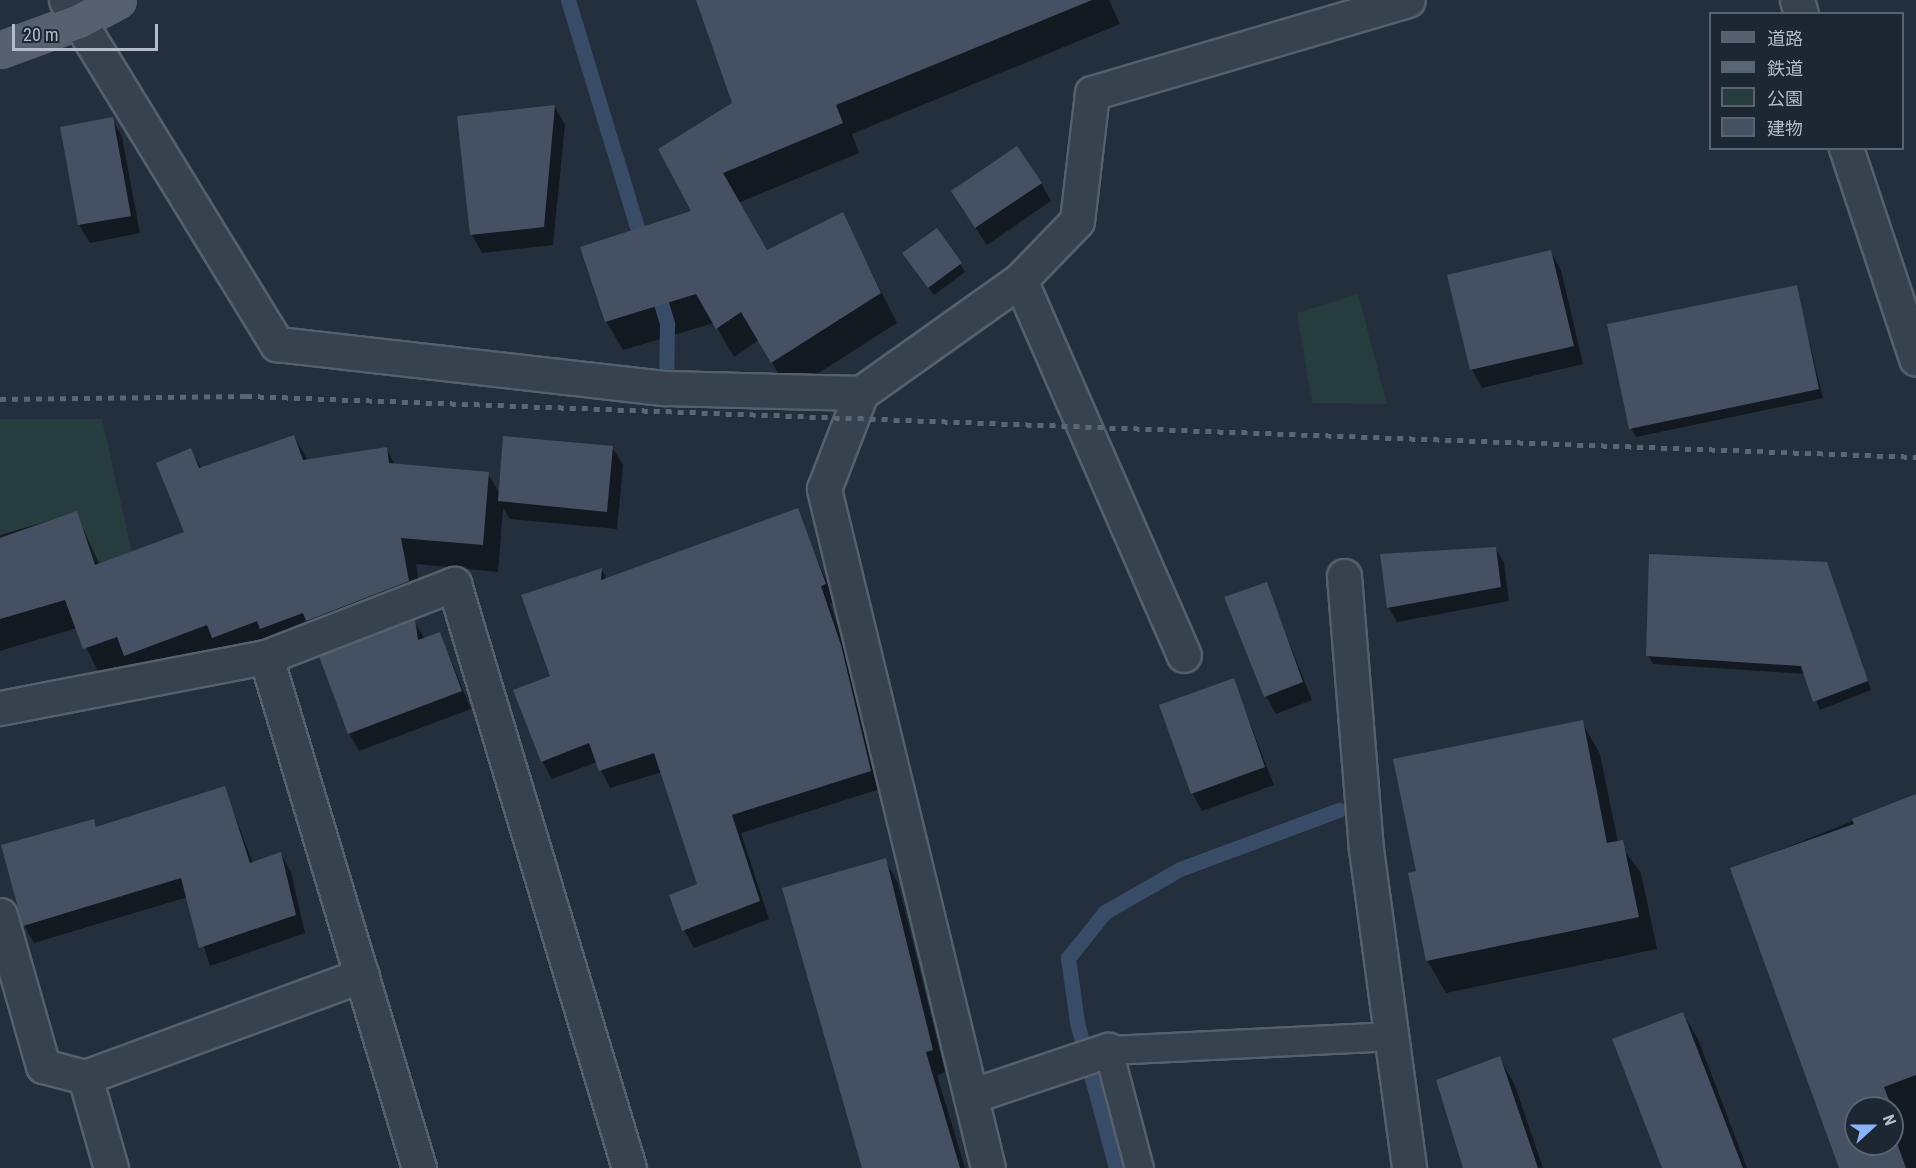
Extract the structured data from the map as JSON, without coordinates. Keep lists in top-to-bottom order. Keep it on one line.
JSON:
{"legend":["道路","鉄道","公園","建物"],"scale_bar":"20 m","north":"right"}
